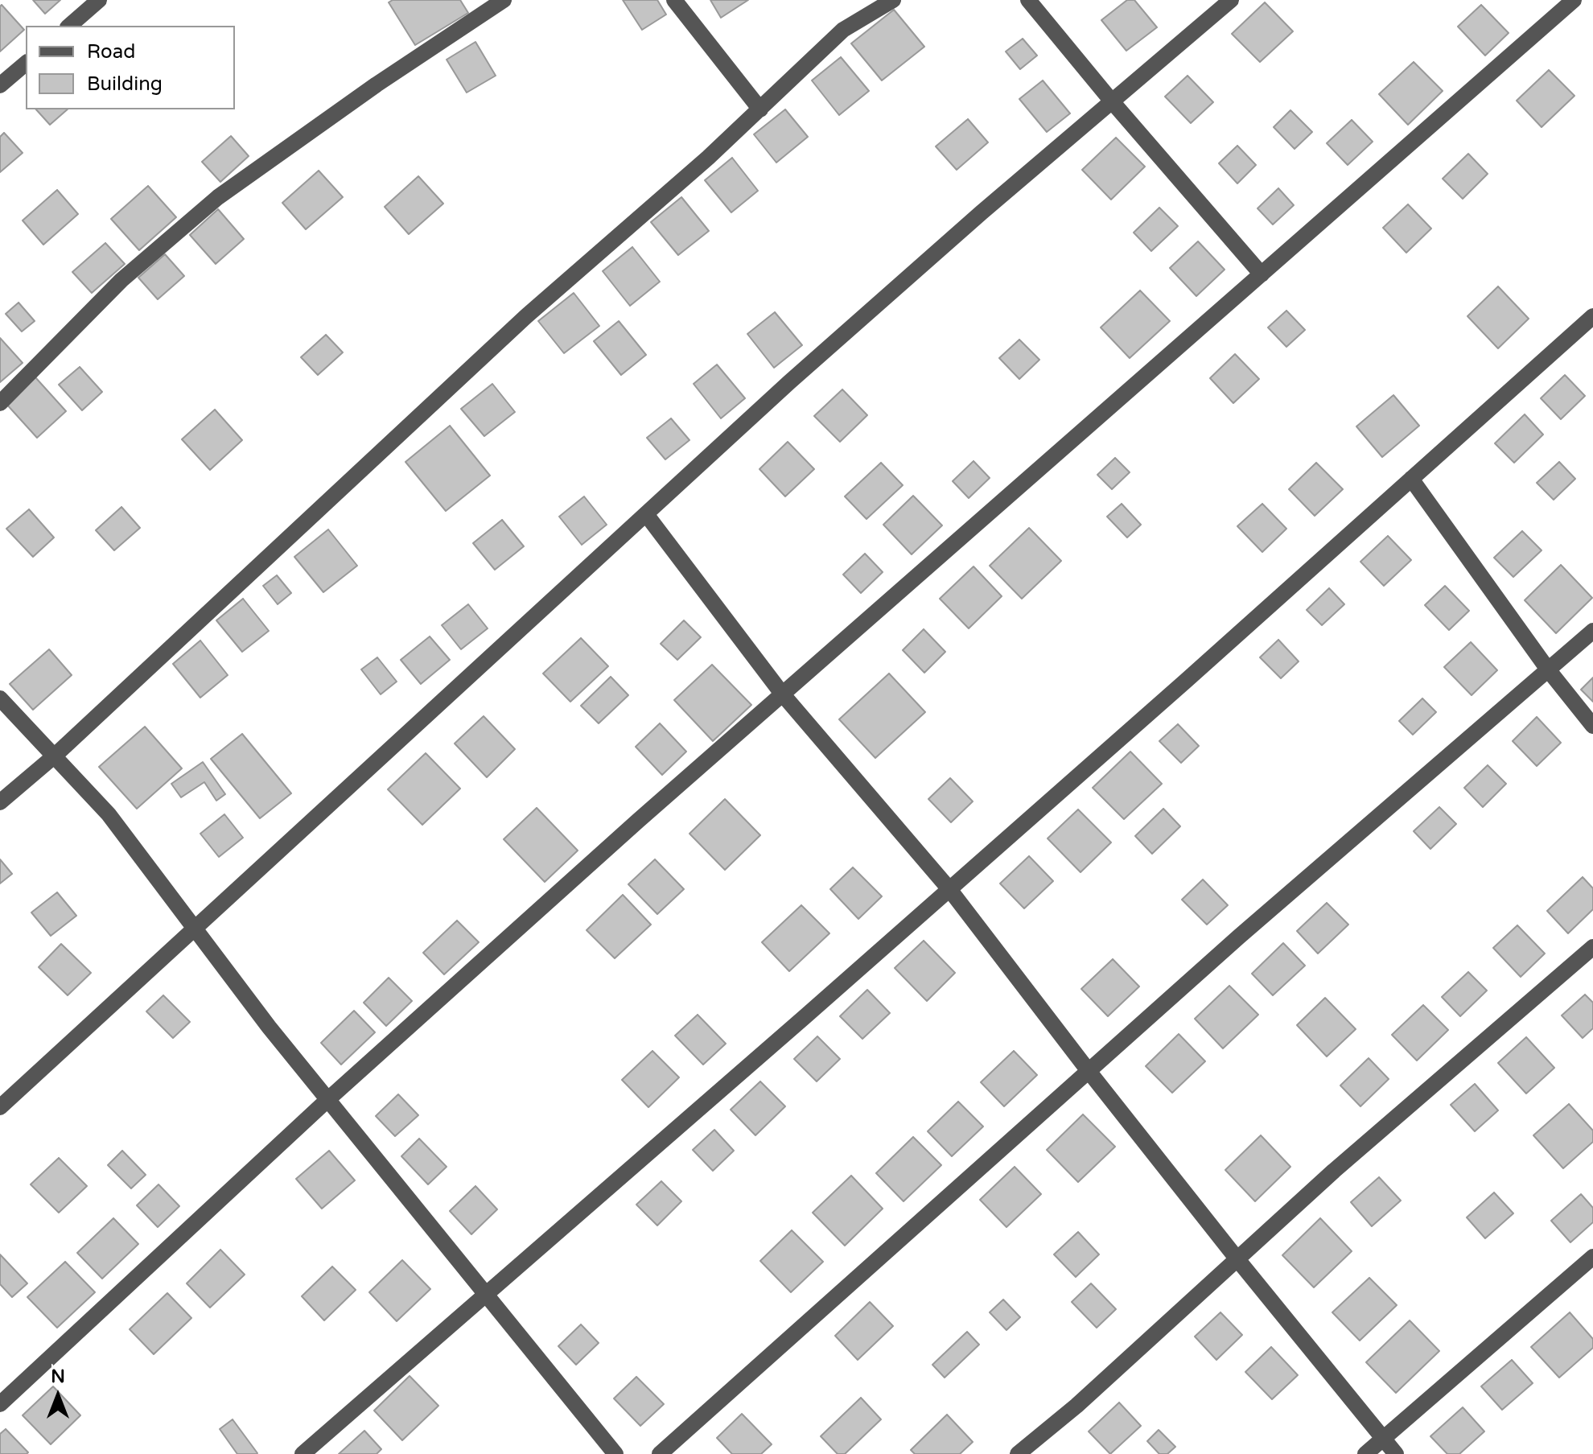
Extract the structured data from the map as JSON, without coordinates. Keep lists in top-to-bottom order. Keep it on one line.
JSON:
{"legend":["Road","Building"],"north":"top"}
